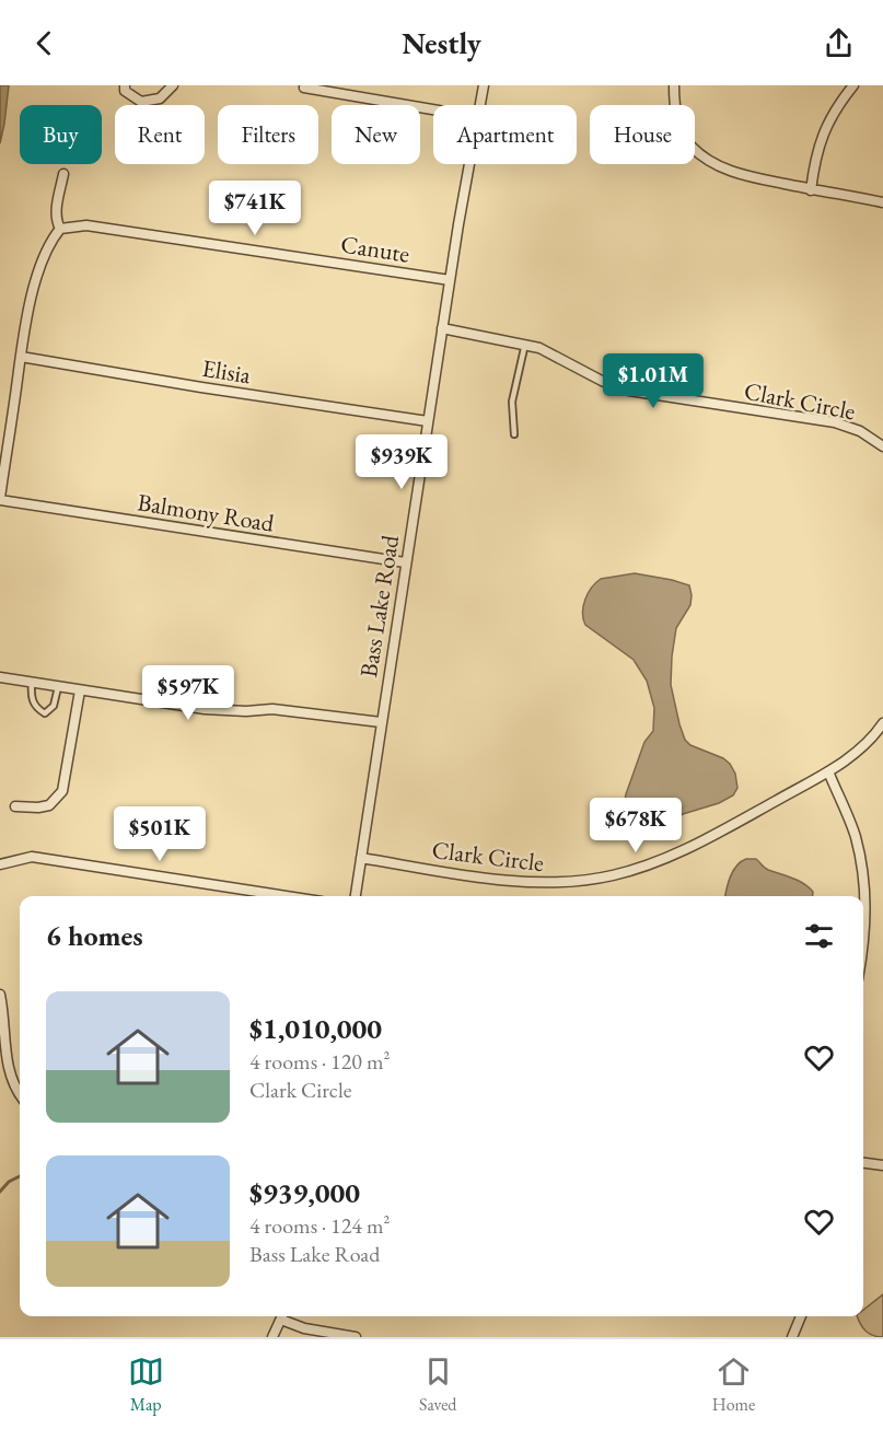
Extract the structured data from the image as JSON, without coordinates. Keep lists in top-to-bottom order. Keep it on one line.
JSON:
{"streets":{"street":["Canute","Elisia","Clark Circle","Balmony Road","Bass Lake Road"]},"crossings":[["Canute","Bass Lake Road"],["Elisia","Bass Lake Road"],["Clark Circle","Bass Lake Road"],["Balmony Road","Bass Lake Road"]],"page":{"header":"Nestly","chip":["Buy","Rent","Filters","New","Apartment","House"],"price":["$741K","$1.01M","$939K","$597K","$678K","$501K"],"heading":"6 homes","list":[{"name":"$1,010,000","note":"4 rooms · 120 m² · Clark Circle"},{"name":"$939,000","note":"4 rooms · 124 m² · Bass Lake Road"}],"tabs":["Map","Saved","Home"]}}
